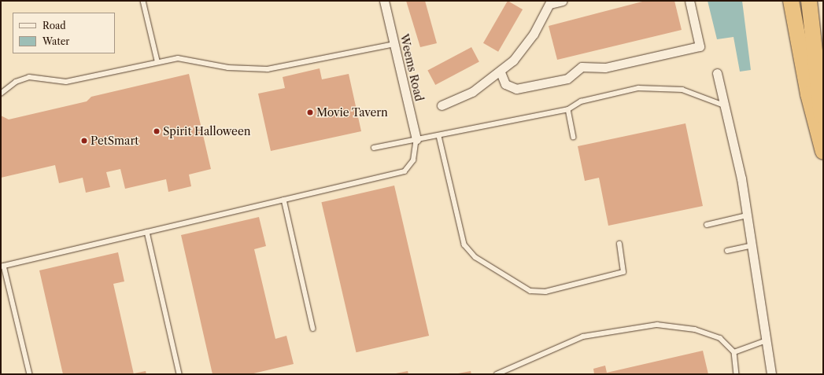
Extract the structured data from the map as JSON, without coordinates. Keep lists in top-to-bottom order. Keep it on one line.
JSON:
{"streets":{"street":["Weems Road"]},"places":["Movie Tavern","Spirit Halloween","PetSmart"],"legend":["Road","Water"]}
